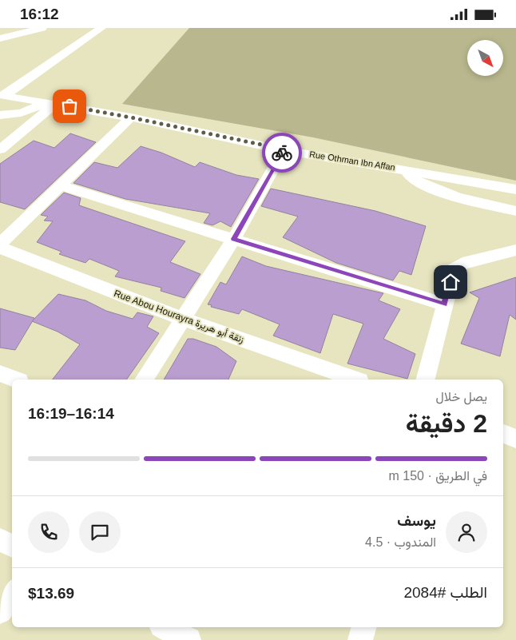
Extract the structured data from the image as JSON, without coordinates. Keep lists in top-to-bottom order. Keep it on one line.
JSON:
{"streets":{"street":["Rue Othman Ibn Affan","Rue Abou Hourayra زنقة أبو هريرة"]},"north":"bottom right","page":{"status":"16:12","heading":["2 دقيقة","يصل خلال","16:14–16:19"],"panel":["يوسف","المندوب · 4.5","الطلب #2084","$13.69"],"bar":"في الطريق · 150 m"}}
